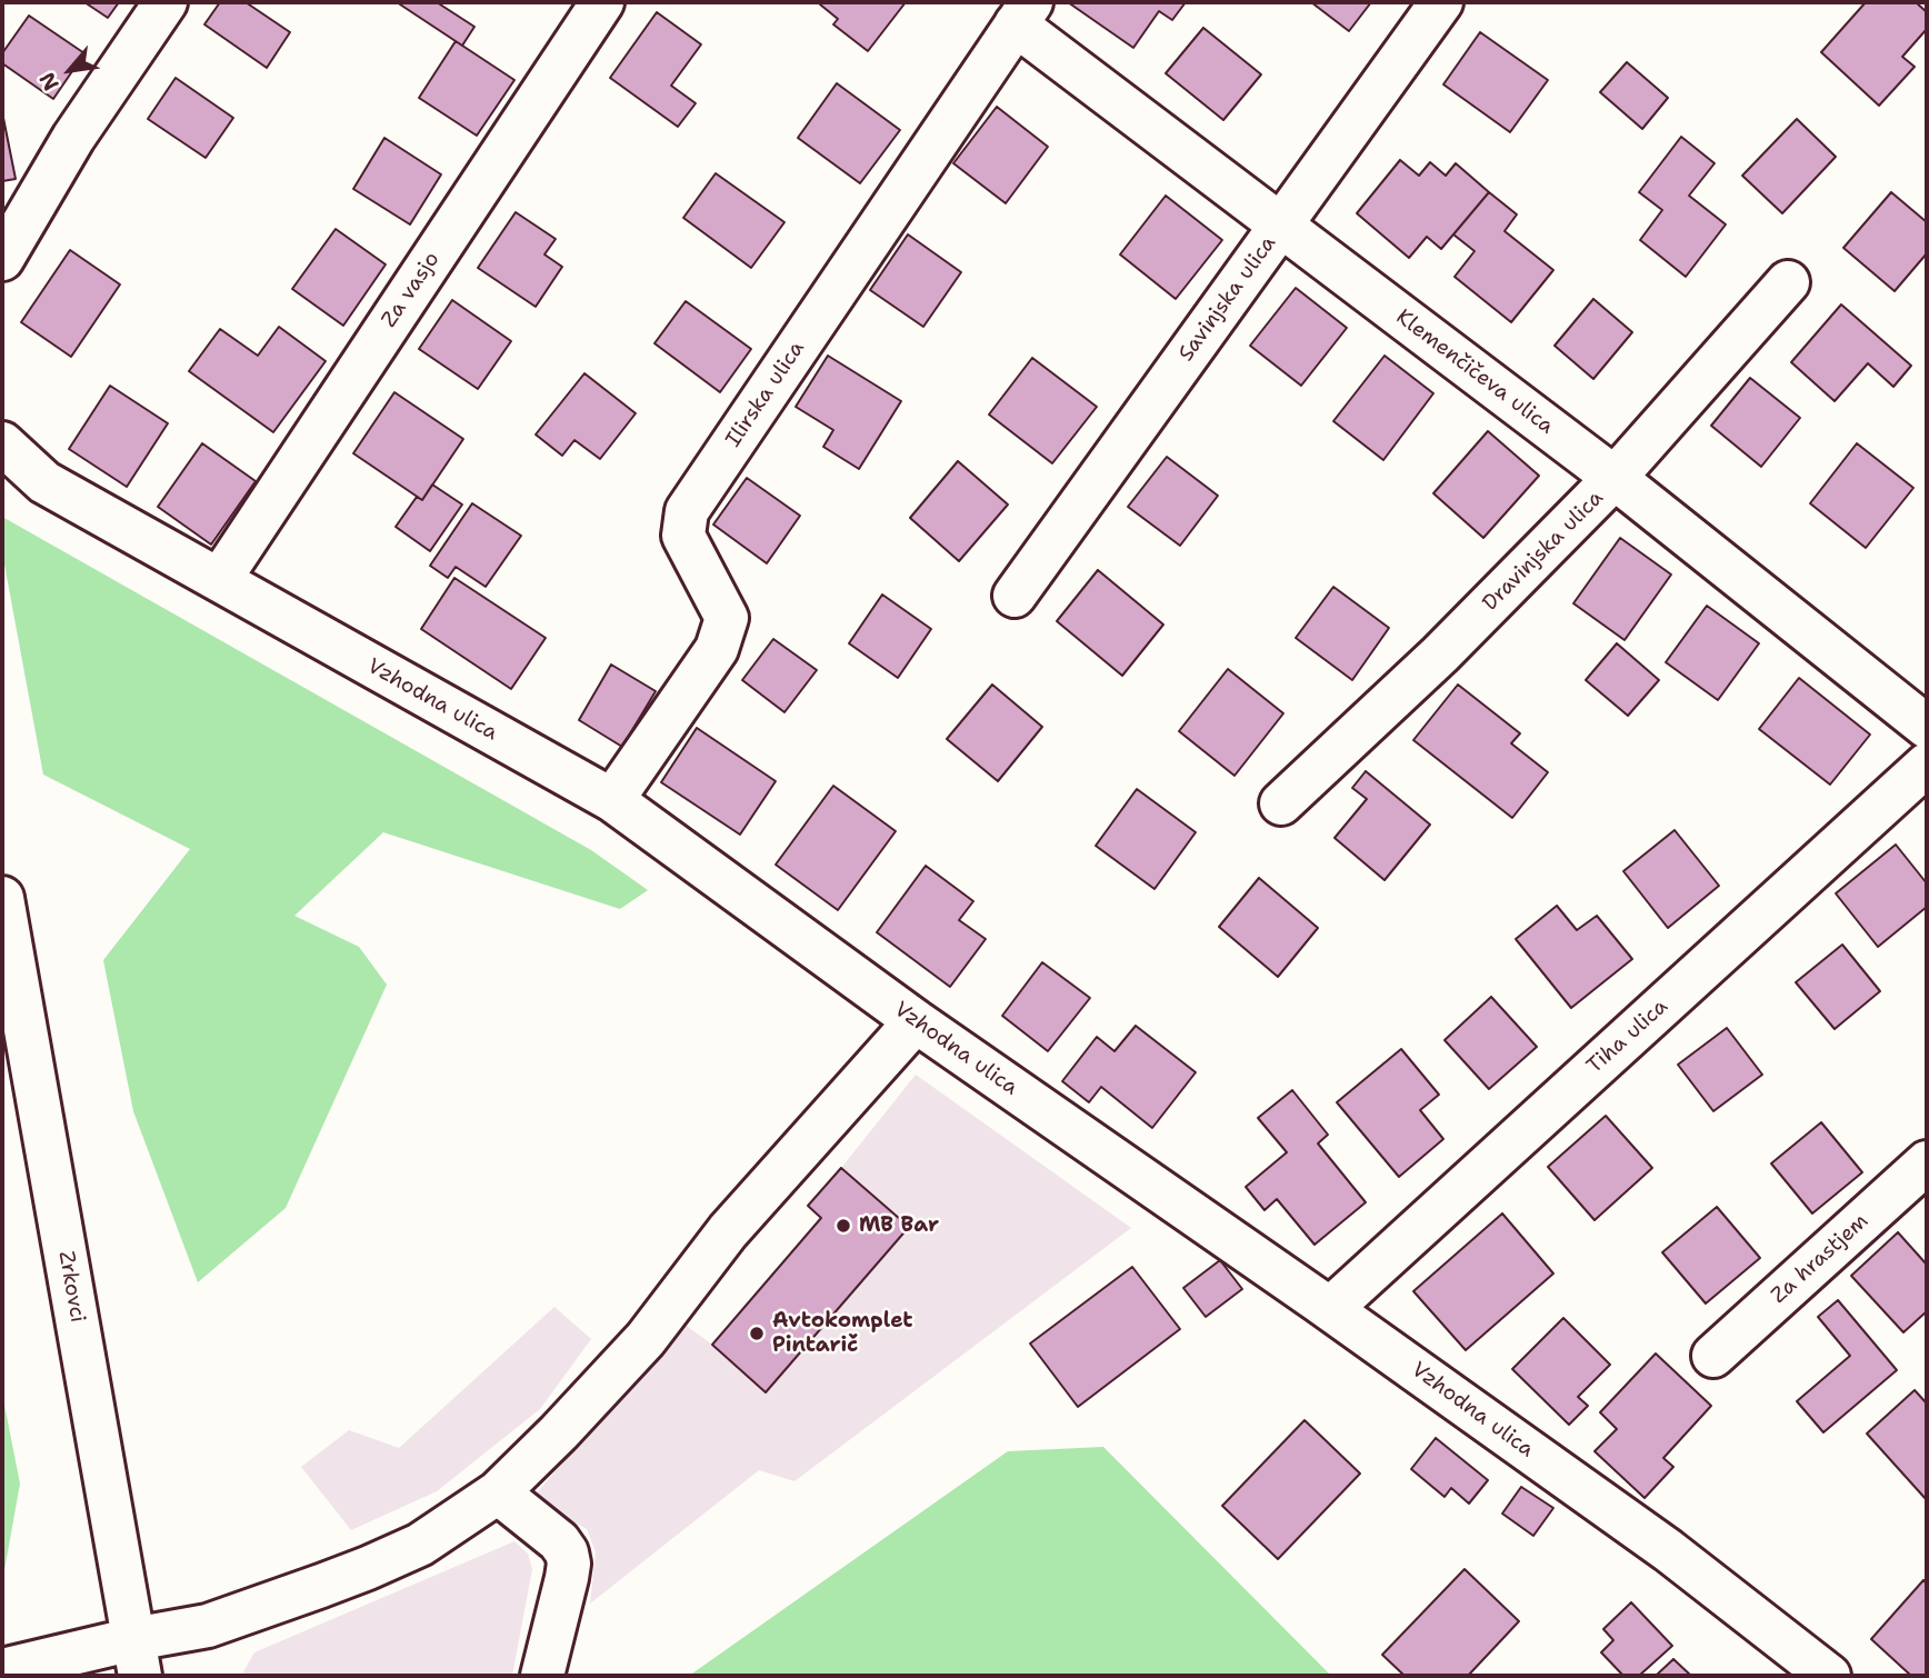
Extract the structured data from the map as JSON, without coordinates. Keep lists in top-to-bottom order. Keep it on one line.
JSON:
{"streets":{"street":["Za vasjo","Savinjska ulica","Klemenčičeva ulica","Ilirska ulica","Dravinjska ulica","Vzhodna ulica","Tiha ulica","Za hrastjem","Zrkovci"]},"crossings":[["Za vasjo","Vzhodna ulica"],["Savinjska ulica","Klemenčičeva ulica"],["Klemenčičeva ulica","Ilirska ulica"],["Klemenčičeva ulica","Dravinjska ulica"],["Ilirska ulica","Vzhodna ulica"],["Vzhodna ulica","Tiha ulica"]],"places":["MB Bar","Avtokomplet Pintarič"],"north":"bottom left"}
